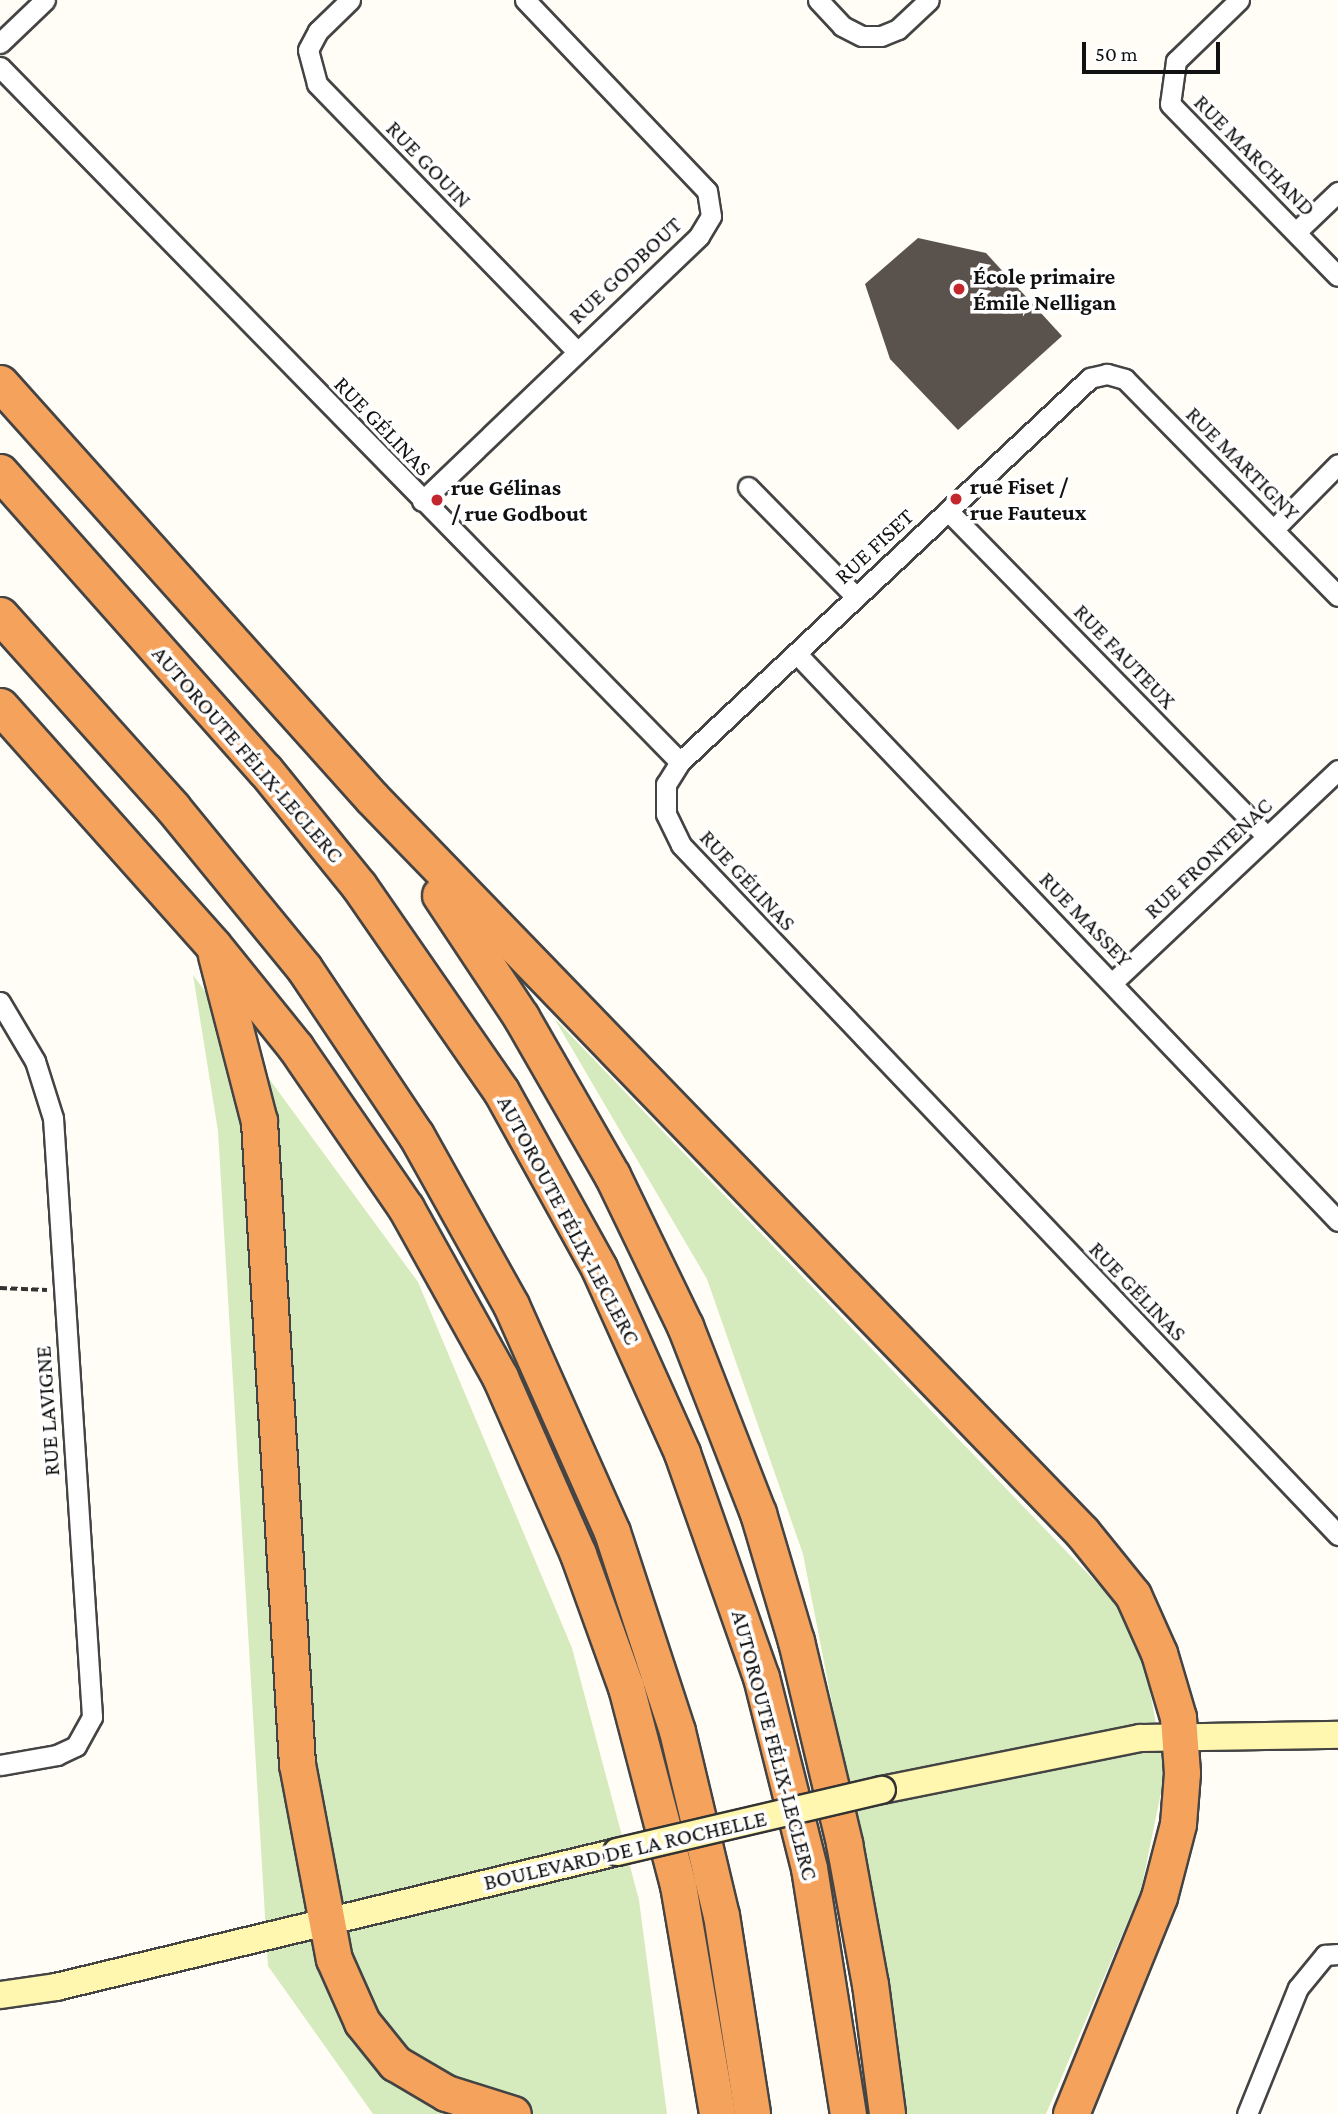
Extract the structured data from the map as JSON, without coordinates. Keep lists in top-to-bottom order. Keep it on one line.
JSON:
{"streets":{"highway":["AUTOROUTE FÉLIX-LECLERC"],"street":["RUE MARCHAND","RUE GOUIN","RUE GODBOUT","RUE GÉLINAS","RUE MARTIGNY","RUE FISET","RUE FAUTEUX","RUE FRONTENAC","RUE MASSEY","RUE LAVIGNE","BOULEVARD DE LA ROCHELLE"]},"crossings":[["RUE GOUIN","RUE GODBOUT"],["RUE GODBOUT","RUE GÉLINAS"],["RUE GÉLINAS","RUE FISET"],["RUE MARTIGNY","RUE FISET"],["RUE FISET","RUE FAUTEUX"],["RUE FISET","RUE MASSEY"],["RUE FAUTEUX","RUE FRONTENAC"],["RUE FRONTENAC","RUE MASSEY"]],"places":["École primaire Émile Nelligan","rue Fiset / rue Fauteux","rue Gélinas / rue Godbout"],"scale_bar":"50 m"}
